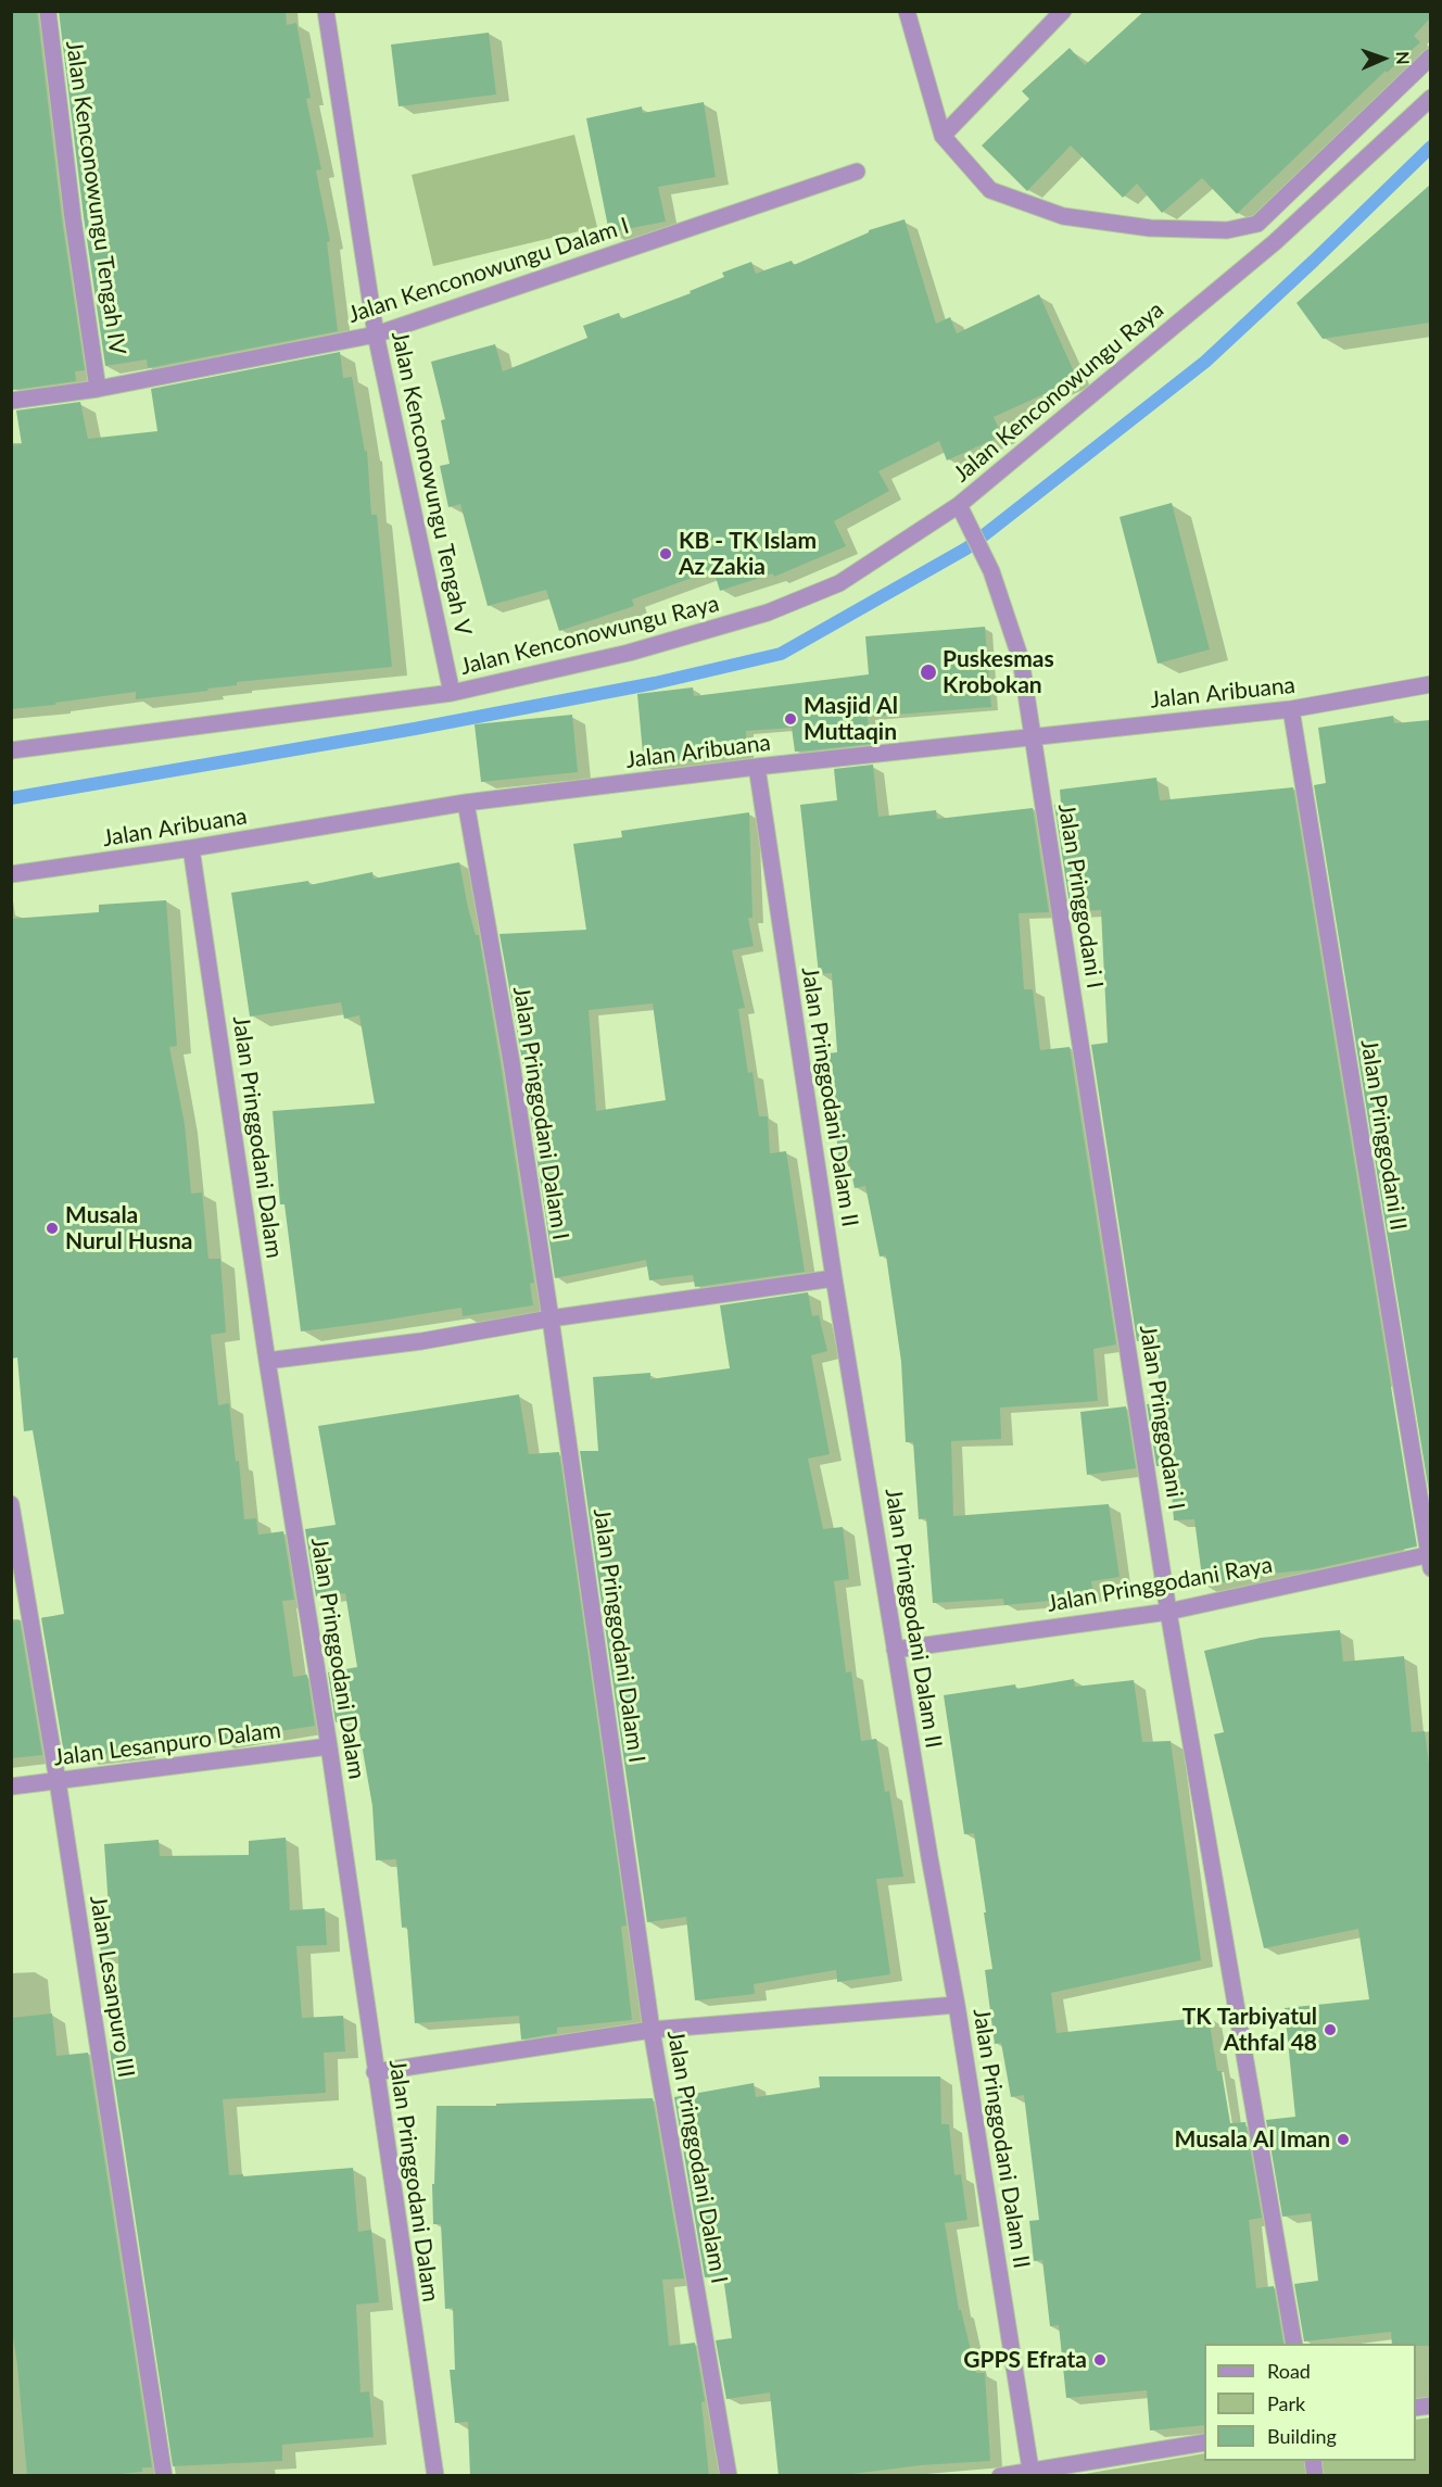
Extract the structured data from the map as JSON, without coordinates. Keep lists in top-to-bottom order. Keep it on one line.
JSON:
{"streets":{"street":["Jalan Kenconowungu Tengah IV","Jalan Kenconowungu Dalam I","Jalan Kenconowungu Raya","Jalan Kenconowungu Tengah V","Jalan Aribuana","Jalan Pringgodani I","Jalan Pringgodani Dalam II","Jalan Pringgodani Dalam I","Jalan Pringgodani II","Jalan Pringgodani Dalam","Jalan Pringgodani Raya","Jalan Lesanpuro Dalam","Jalan Lesanpuro III"]},"crossings":[["Jalan Kenconowungu Tengah IV","Jalan Kenconowungu Dalam I"],["Jalan Kenconowungu Dalam I","Jalan Kenconowungu Tengah V"],["Jalan Kenconowungu Raya","Jalan Kenconowungu Tengah V"],["Jalan Kenconowungu Raya","Jalan Pringgodani I"],["Jalan Aribuana","Jalan Pringgodani I"],["Jalan Aribuana","Jalan Pringgodani Dalam II"],["Jalan Aribuana","Jalan Pringgodani Dalam I"],["Jalan Aribuana","Jalan Pringgodani II"],["Jalan Aribuana","Jalan Pringgodani Dalam"],["Jalan Pringgodani I","Jalan Pringgodani Raya"],["Jalan Pringgodani Dalam II","Jalan Pringgodani Raya"],["Jalan Pringgodani II","Jalan Pringgodani Raya"],["Jalan Pringgodani Dalam","Jalan Lesanpuro Dalam"],["Jalan Lesanpuro Dalam","Jalan Lesanpuro III"]],"places":["KB - TK Islam Az Zakia","Puskesmas Krobokan","Masjid Al Muttaqin","Musala Nurul Husna","TK Tarbiyatul Athfal 48","Musala Al Iman","GPPS Efrata"],"legend":["Road","Park","Building"],"north":"right"}
